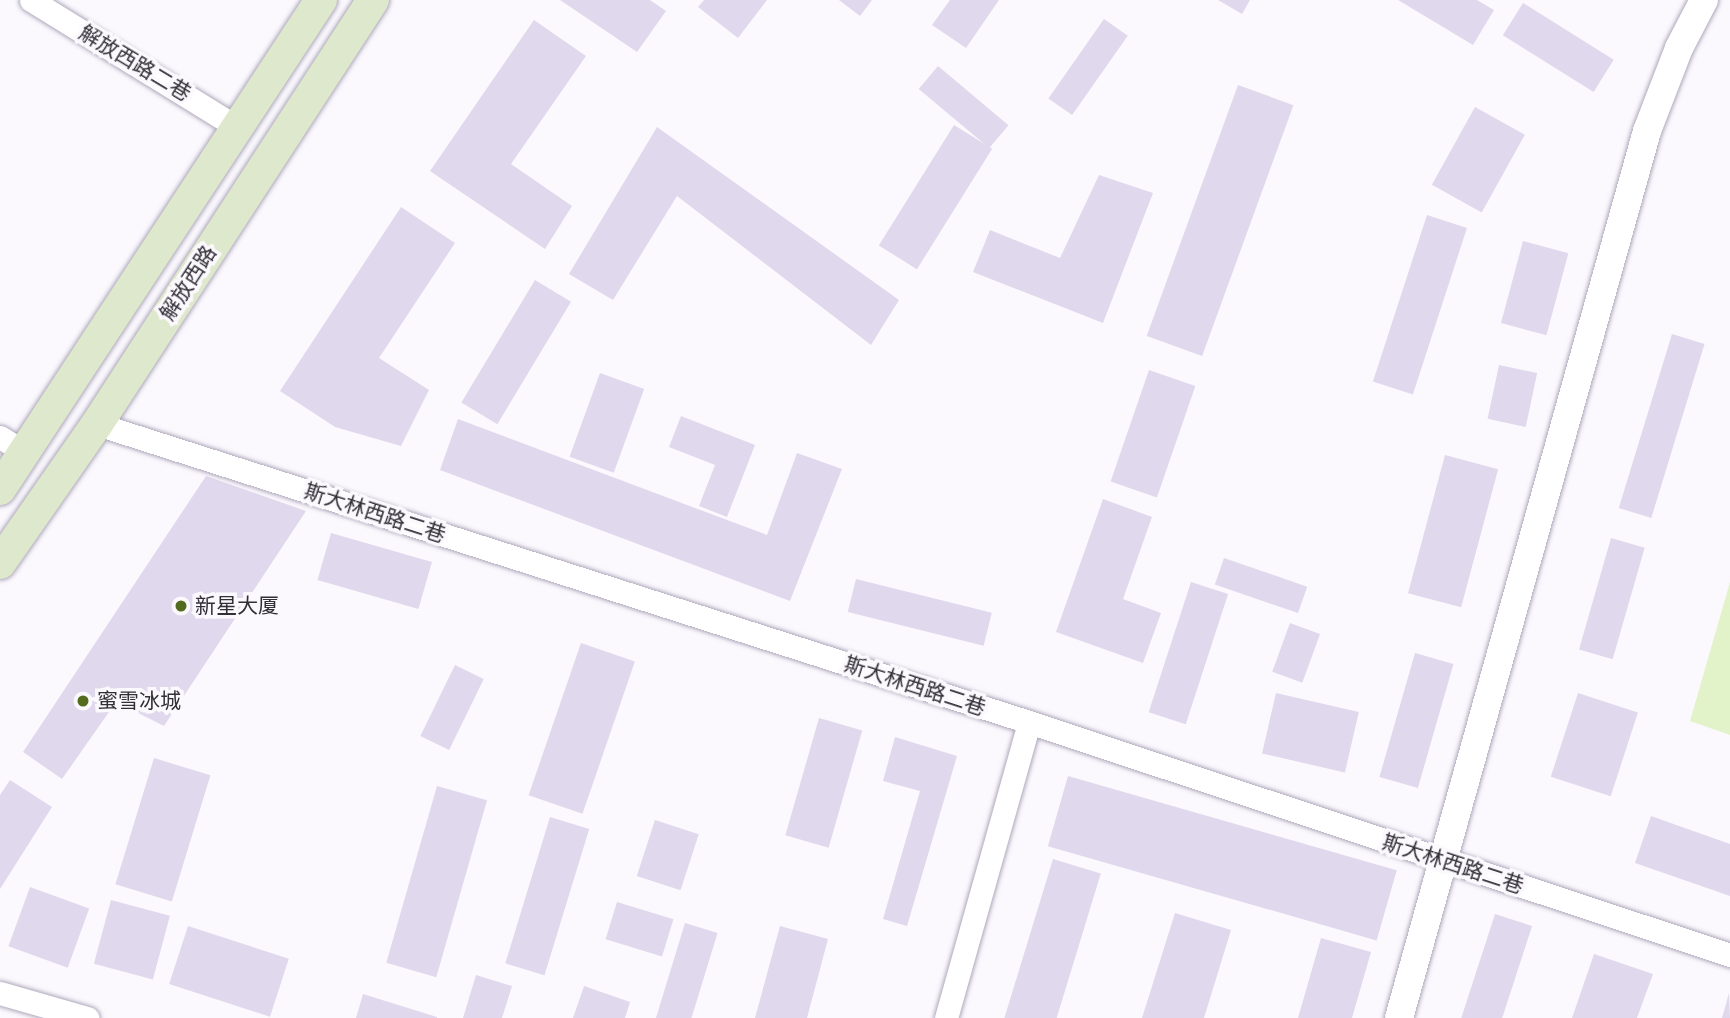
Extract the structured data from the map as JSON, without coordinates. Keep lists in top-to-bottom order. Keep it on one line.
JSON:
{"streets":{"main road":["解放西路"],"street":["解放西路二巷","斯大林西路二巷"]},"crossings":[["解放西路二巷","解放西路"],["解放西路","斯大林西路二巷"]],"places":["新星大厦","蜜雪冰城"]}
